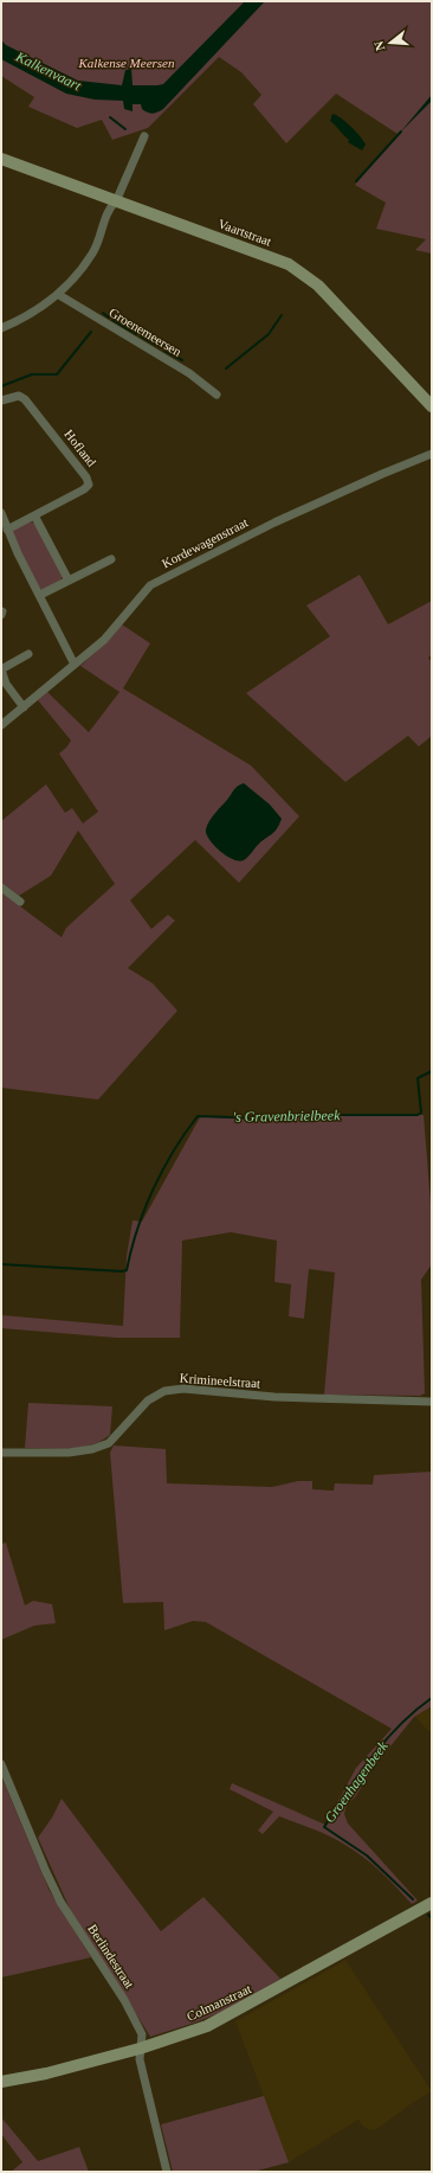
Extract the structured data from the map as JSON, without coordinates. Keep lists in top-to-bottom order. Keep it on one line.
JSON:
{"streets":{"main road":["Vaartstraat","Colmanstraat"],"street":["Groenemeersen","Hofland","Kordewagenstraat","Krimineelstraat","Berlindestraat"]},"crossings":[["Berlindestraat","Colmanstraat"]],"water":["Kalkenvaart","'s Gravenbrielbeek","Groenhagenbeek"],"parks":["Kalkense Meersen"],"north":"left"}
